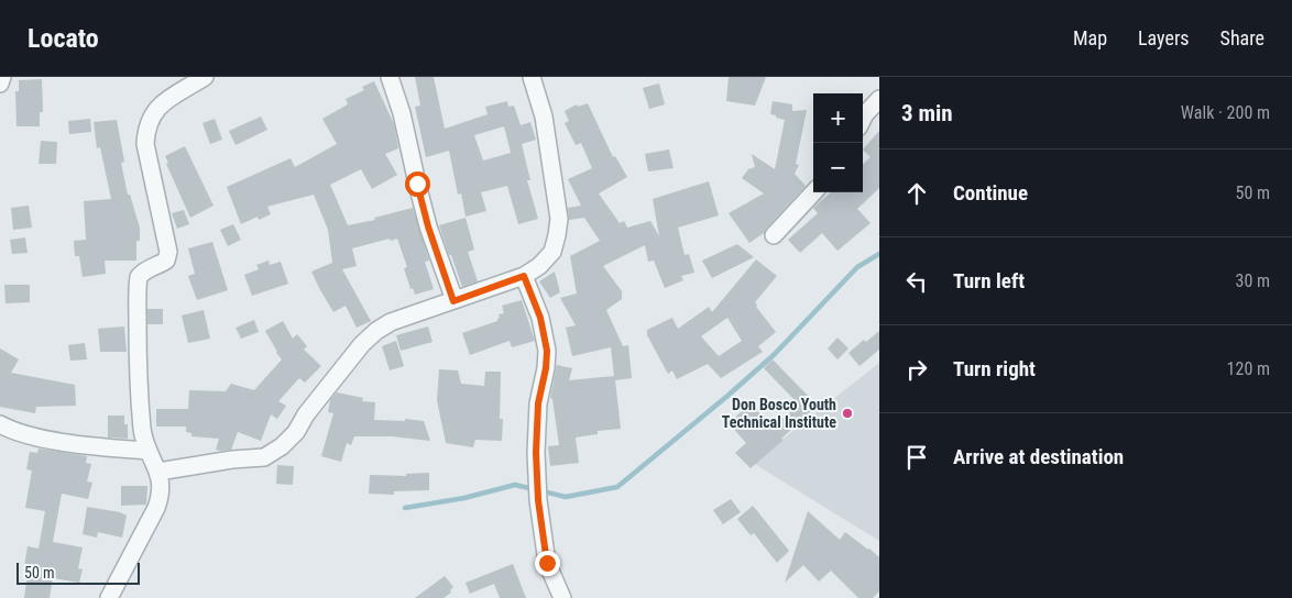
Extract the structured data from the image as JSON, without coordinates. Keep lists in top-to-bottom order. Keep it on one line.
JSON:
{"places":["Don Bosco Youth Technical Institute"],"scale_bar":"50 m","page":{"header":"Locato","nav":["Map","Layers","Share"],"heading":["3 min","Walk · 200 m"],"map_buttons":["+","−"],"list":[["Continue","50 m"],["Turn left","30 m"],["Turn right","120 m"],"Arrive at destination"],"scale":"50 m"}}
